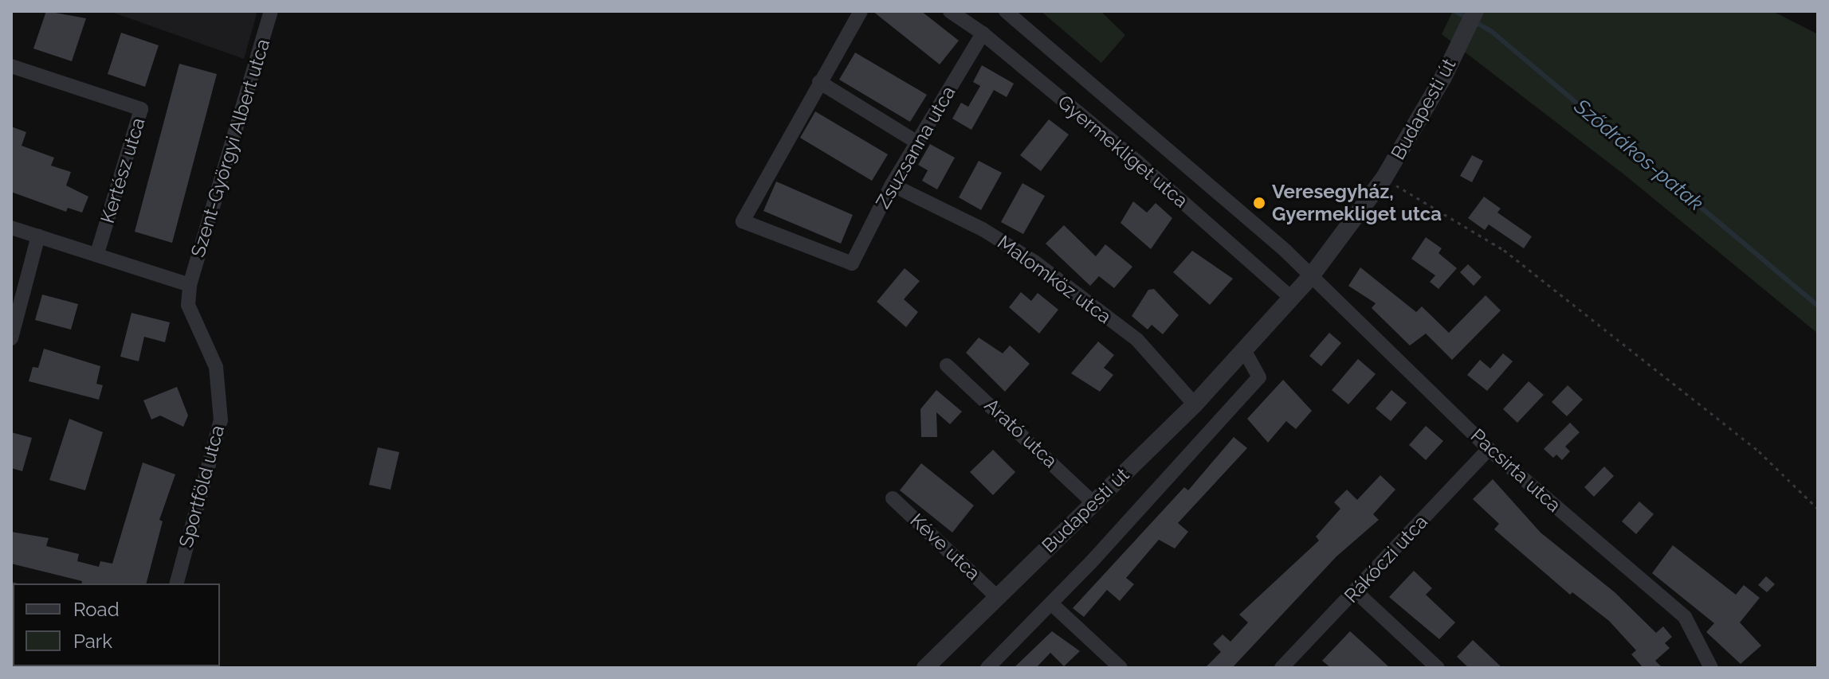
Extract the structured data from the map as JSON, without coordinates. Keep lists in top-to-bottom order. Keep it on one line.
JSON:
{"streets":{"street":["Budapesti út","Zsuzsanna utca","Szent-Györgyi Albert utca","Gyermekliget utca","Kertész utca","Malomköz utca","Arató utca","Pacsirta utca","Sportföld utca","Kéve utca","Rákóczi utca"]},"crossings":[["Budapesti út","Gyermekliget utca"],["Budapesti út","Malomköz utca"],["Budapesti út","Arató utca"],["Budapesti út","Pacsirta utca"],["Budapesti út","Kéve utca"],["Zsuzsanna utca","Gyermekliget utca"],["Zsuzsanna utca","Malomköz utca"],["Szent-Györgyi Albert utca","Sportföld utca"],["Gyermekliget utca","Pacsirta utca"],["Pacsirta utca","Rákóczi utca"]],"water":["Sződrákos-patak"],"places":["Veresegyház, Gyermekliget utca"],"legend":["Road","Park"]}
